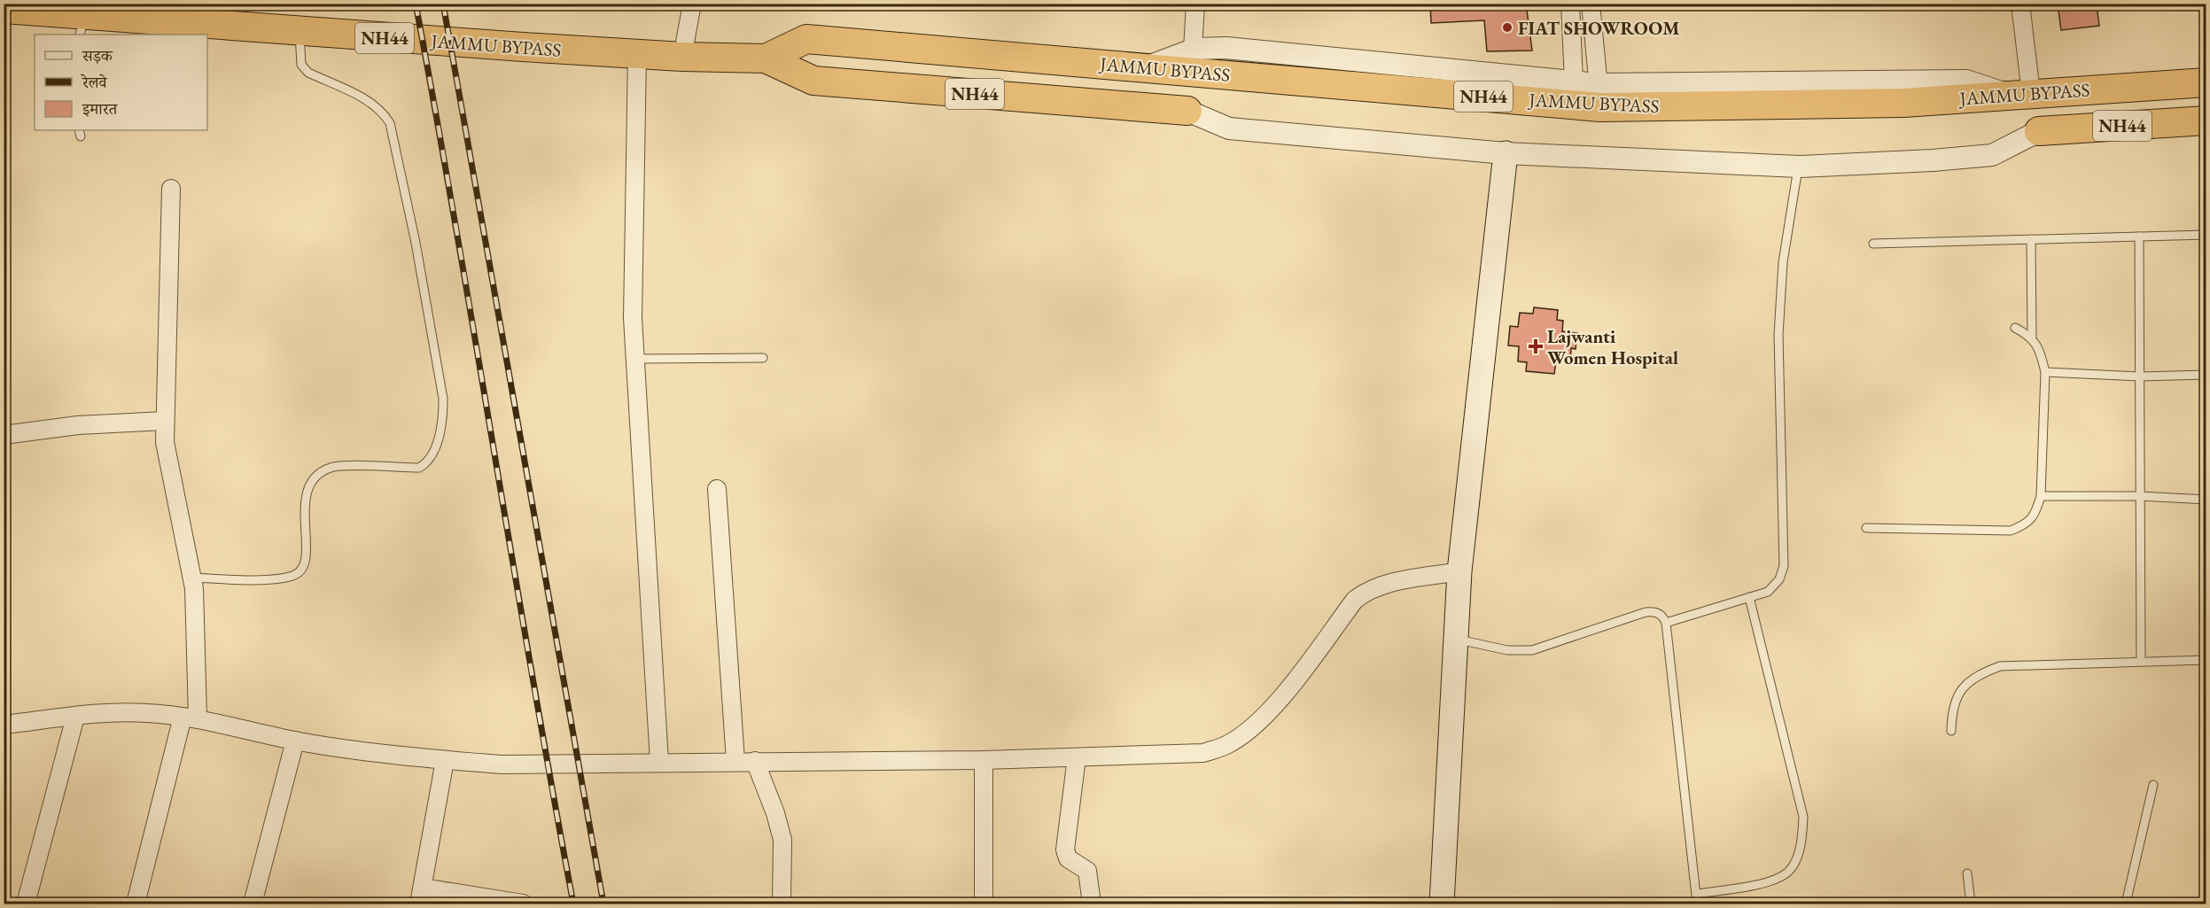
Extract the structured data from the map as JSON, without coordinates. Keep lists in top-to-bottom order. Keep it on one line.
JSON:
{"streets":{"highway":["NH44","JAMMU BYPASS"]},"places":{"other":["FIAT SHOWROOM"],"health":["Lajwanti Women Hospital"]},"legend":["सड़क","रेलवे","इमारत"]}
